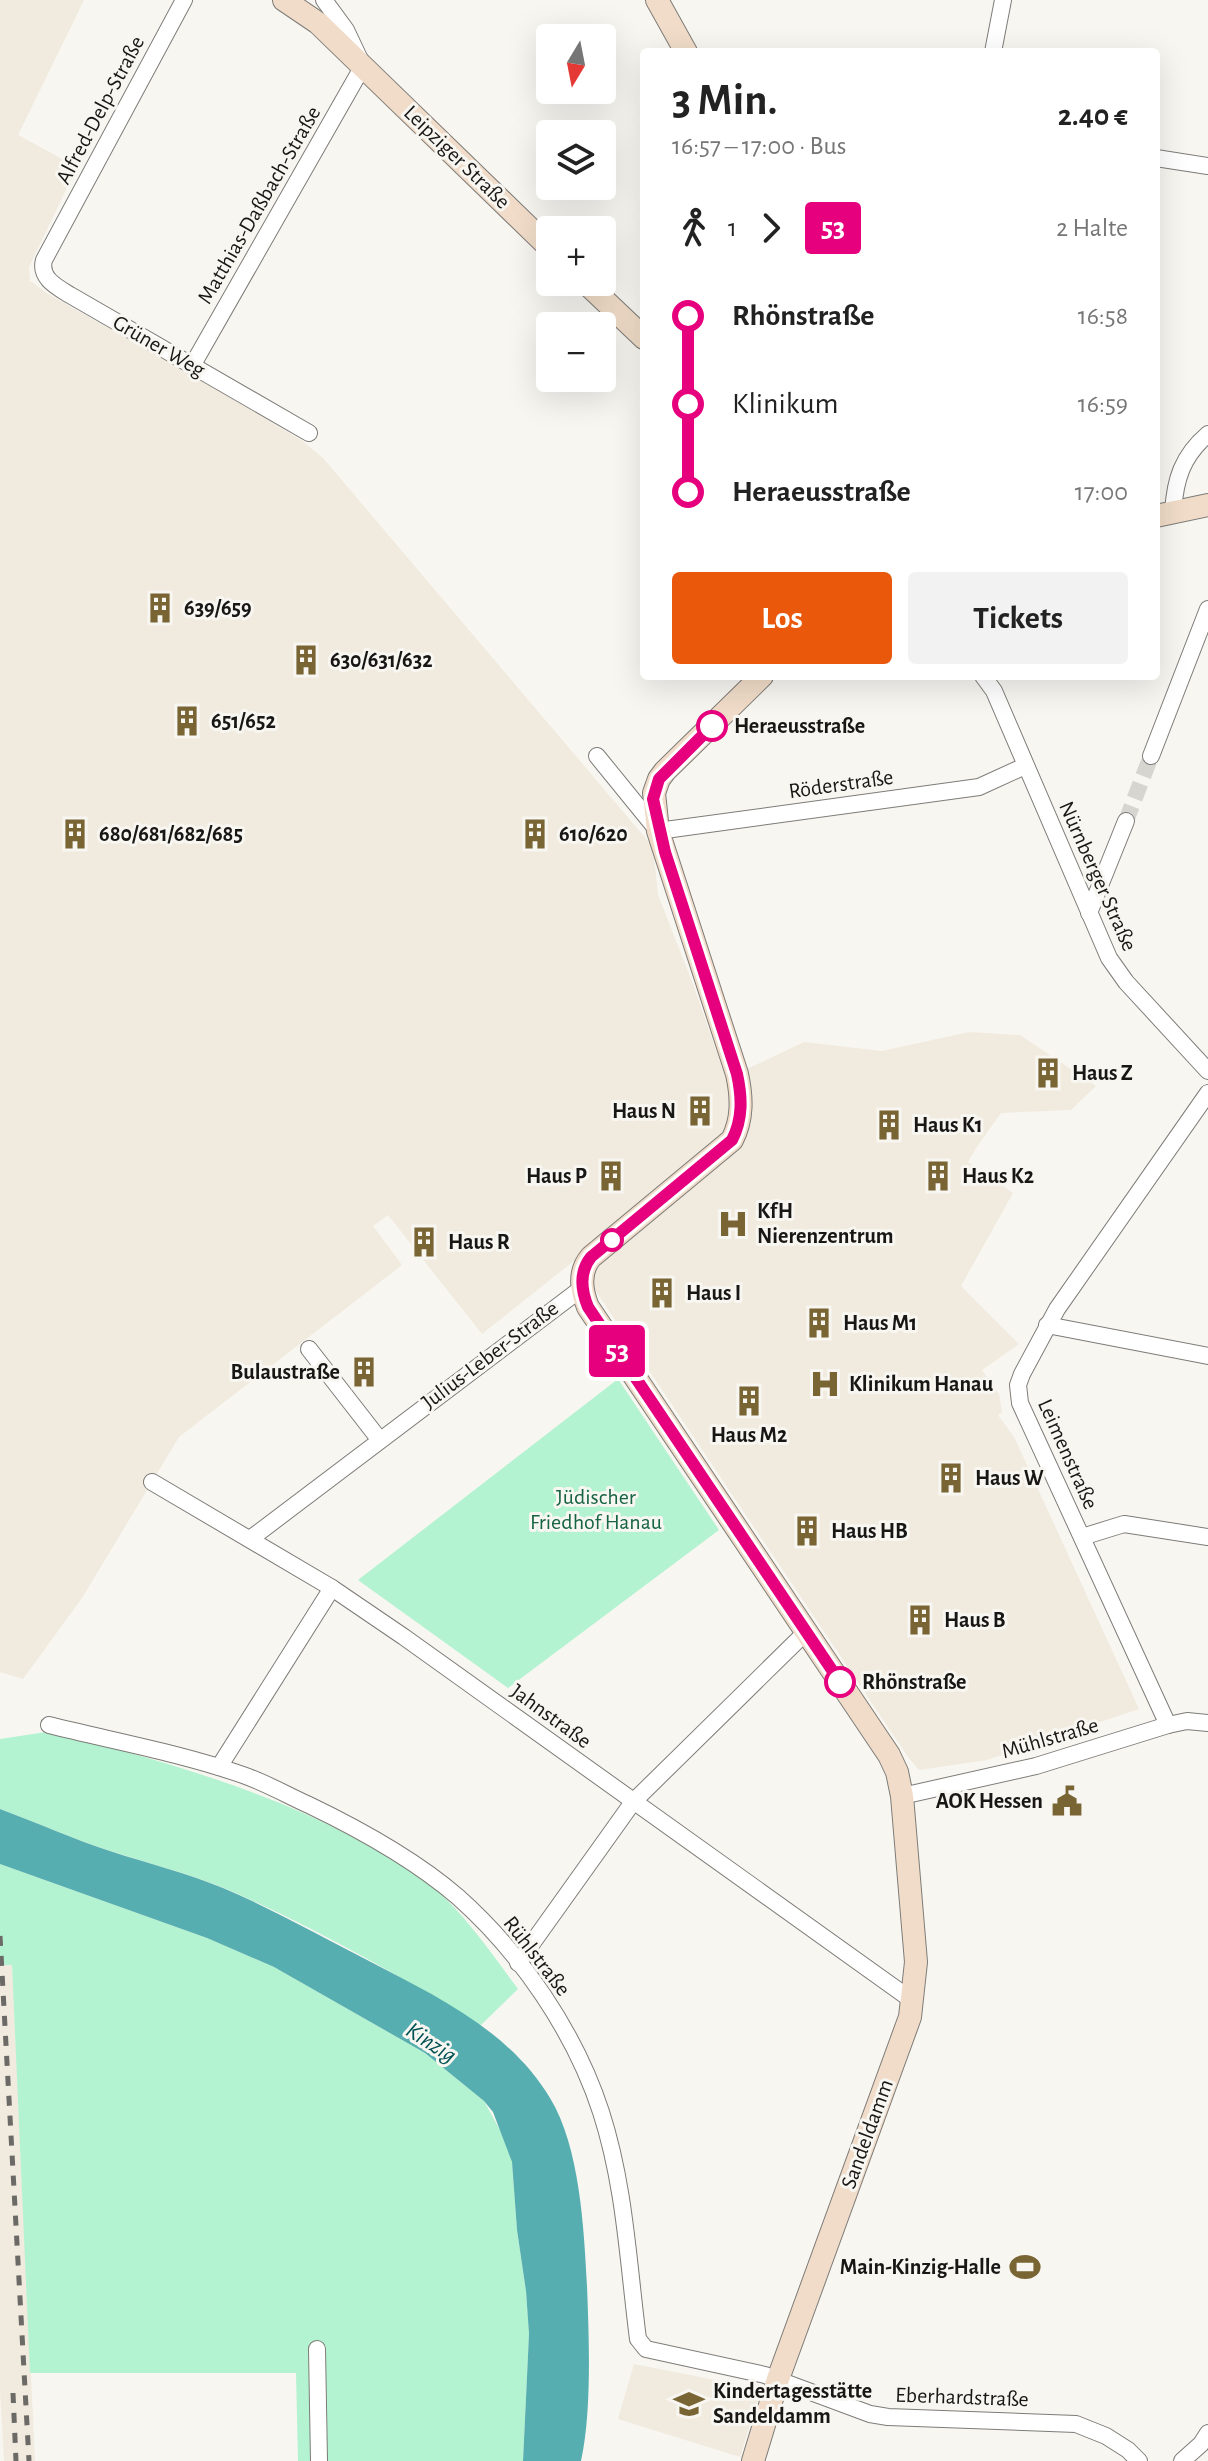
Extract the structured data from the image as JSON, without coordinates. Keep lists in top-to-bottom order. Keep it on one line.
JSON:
{"streets":{"street":["Alfred-Delp-Straße","Leipziger Straße","Matthias-Daßbach-Straße","Grüner Weg","Röderstraße","Nürnberger Straße","Julius-Leber-Straße","Leimenstraße","Jahnstraße","Mühlstraße","Rühlstraße","Sandeldamm","Eberhardstraße"]},"crossings":[["Alfred-Delp-Straße","Grüner Weg"],["Leipziger Straße","Matthias-Daßbach-Straße"],["Matthias-Daßbach-Straße","Grüner Weg"],["Röderstraße","Nürnberger Straße"],["Röderstraße","Julius-Leber-Straße"],["Julius-Leber-Straße","Jahnstraße"],["Julius-Leber-Straße","Sandeldamm"],["Leimenstraße","Mühlstraße"],["Jahnstraße","Sandeldamm"],["Mühlstraße","Sandeldamm"],["Rühlstraße","Sandeldamm"],["Rühlstraße","Eberhardstraße"],["Sandeldamm","Eberhardstraße"]],"water":["Kinzig"],"parks":["Jüdischer Friedhof Hanau"],"places":{"building":["639/659","630/631/632","651/652","680/681/682/685","610/620","Haus Z","Haus N","Haus K1","Haus P","Haus K2","Haus R","Haus I","Haus M1","Bulaustraße","Haus M2","Haus W","Haus HB","Haus B"],"other":["Heraeusstraße","Rhönstraße"],"hospital":["KfH Nierenzentrum","Klinikum Hanau"],"public building":["AOK Hessen"],"sports":["Main-Kinzig-Halle"],"school or university":["Kindertagesstätte Sandeldamm"]},"lines":["bus line 53"],"north":"bottom","page":{"on_map":"53","map_buttons":["+","−"],"heading":["3 Min.","16:57 – 17:00 · Bus","2.40 €"],"legs":["1","53","2 Halte"],"list":[{"name":"Rhönstraße","value":"16:58"},{"name":"Klinikum","value":"16:59"},{"name":"Heraeusstraße","value":"17:00"}],"buttons":["Los","Tickets"]}}
